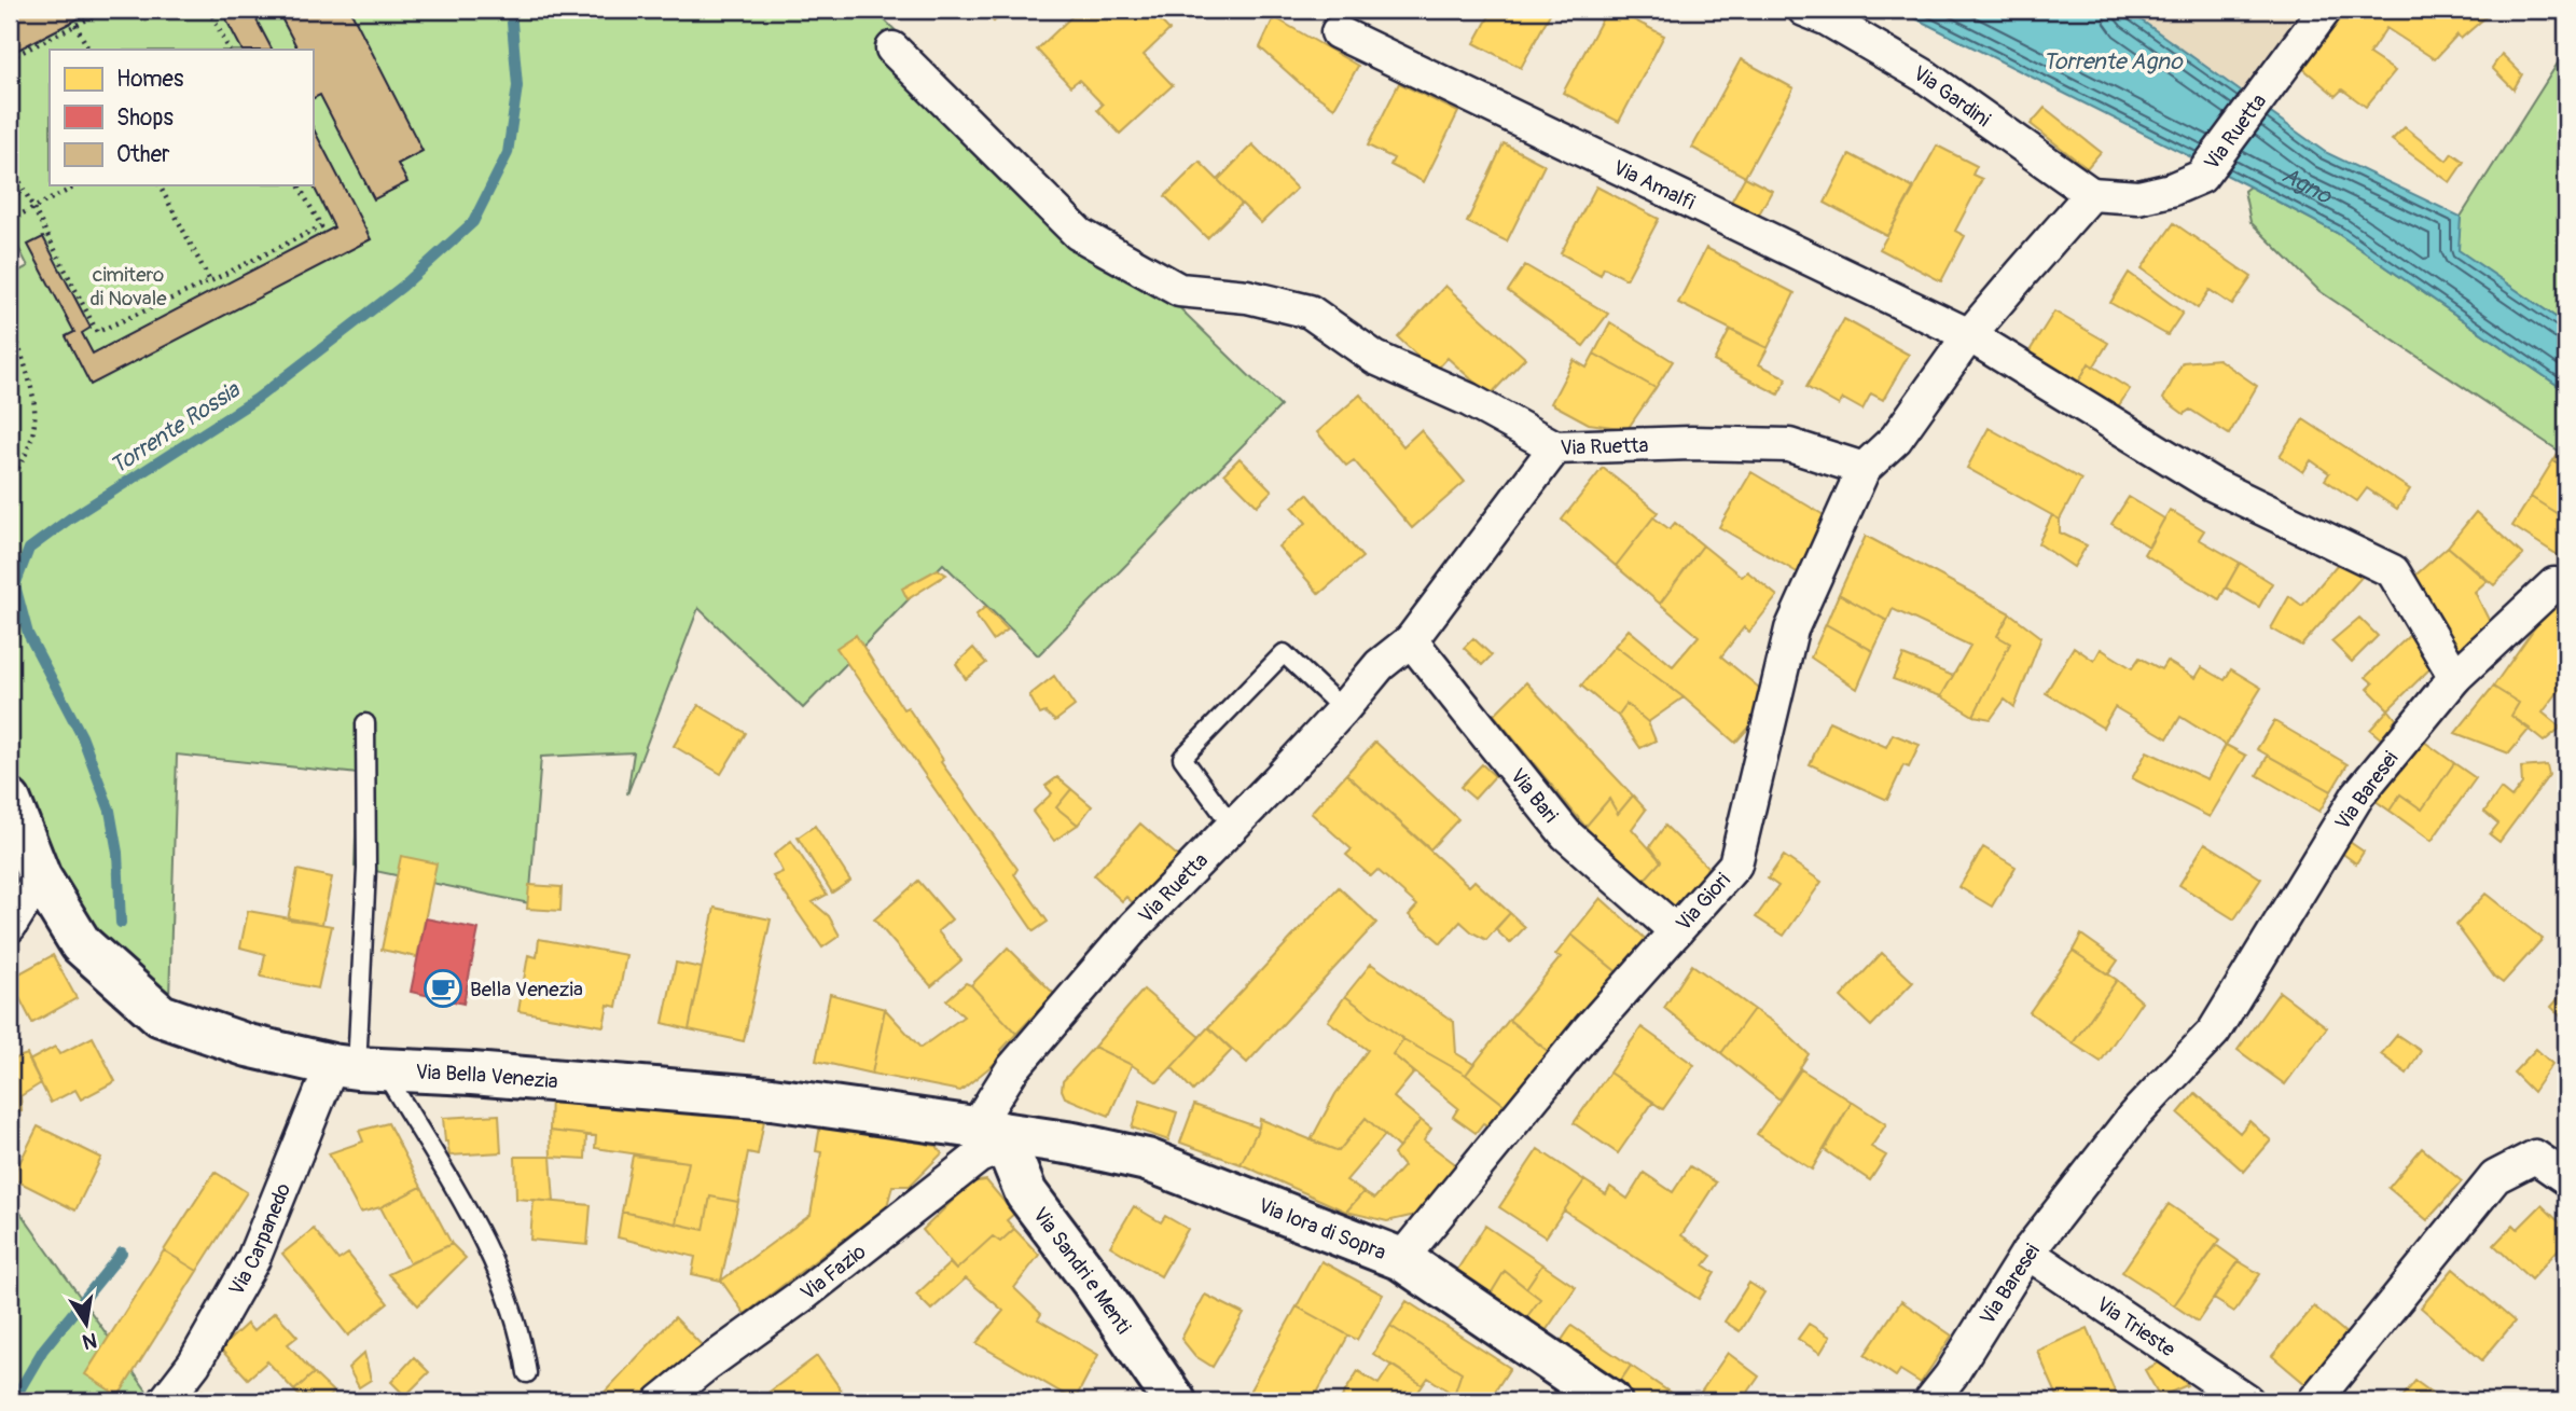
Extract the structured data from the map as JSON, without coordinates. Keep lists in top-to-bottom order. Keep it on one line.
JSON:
{"streets":{"main road":["Via Bella Venezia","Via lora di Sopra","Via Sandri e Menti"],"street":["Via Gardini","Via Ruetta","Via Amalfi","Via Baresei","Via Bari","Via Giori","Via Carpanedo","Via Fazio","Via Trieste"]},"crossings":[["Via Gardini","Via Ruetta"],["Via Ruetta","Via Bari"],["Via Ruetta","Via Giori"],["Via Ruetta","Via Bella Venezia"],["Via Ruetta","Via lora di Sopra"],["Via Ruetta","Via Fazio"],["Via Ruetta","Via Sandri e Menti"],["Via Baresei","Via Trieste"],["Via Bari","Via Giori"],["Via Giori","Via lora di Sopra"],["Via Bella Venezia","Via lora di Sopra"],["Via Bella Venezia","Via Carpanedo"],["Via Bella Venezia","Via Fazio"],["Via Bella Venezia","Via Sandri e Menti"],["Via lora di Sopra","Via Fazio"],["Via lora di Sopra","Via Sandri e Menti"],["Via Fazio","Via Sandri e Menti"]],"water":["Torrente Agno","Agno","Torrente Rossia"],"parks":["cimitero di Novale"],"places":{"cafe":["Bella Venezia"]},"legend":["Homes","Shops","Other"],"north":"bottom"}
